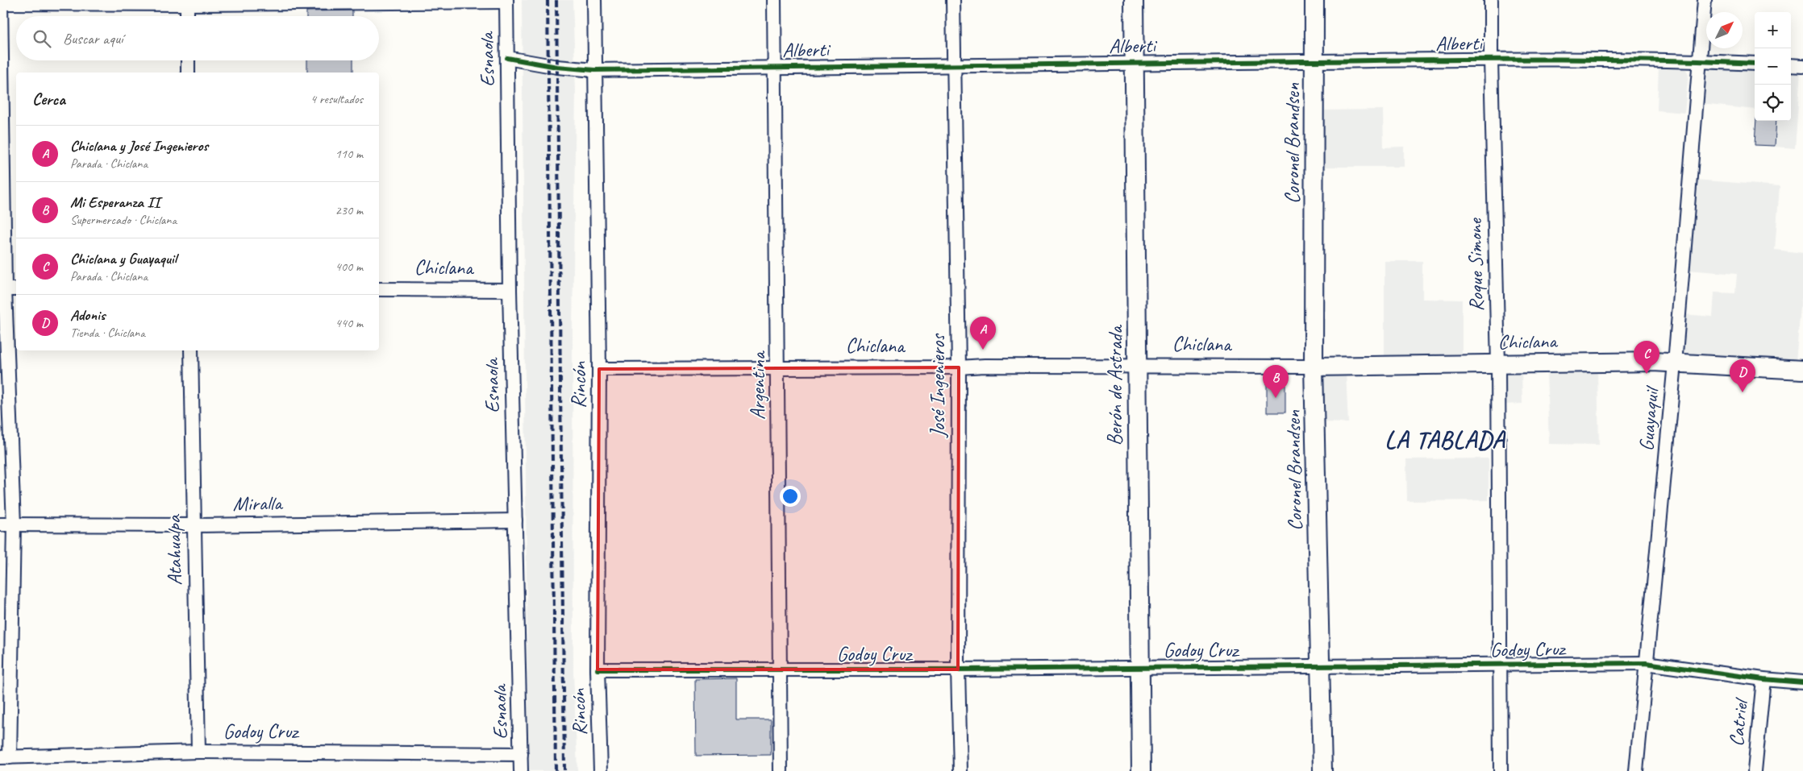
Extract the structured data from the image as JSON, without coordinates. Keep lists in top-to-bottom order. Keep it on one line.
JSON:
{"streets":{"street":["Alberti","Esnaola","Coronel Brandsen","Roque Simone","Chiclana","Rincón","Argentina","José Ingenieros","Berón de Astrada","Guayaquil","Miralla","Atahualpa","Godoy Cruz","Catriel"]},"crossings":[["Alberti","Esnaola"],["Alberti","Coronel Brandsen"],["Alberti","Roque Simone"],["Alberti","Rincón"],["Alberti","Argentina"],["Alberti","José Ingenieros"],["Alberti","Berón de Astrada"],["Alberti","Guayaquil"],["Esnaola","Chiclana"],["Esnaola","Miralla"],["Esnaola","Godoy Cruz"],["Coronel Brandsen","Chiclana"],["Coronel Brandsen","Godoy Cruz"],["Roque Simone","Chiclana"],["Roque Simone","Godoy Cruz"],["Chiclana","Rincón"],["Chiclana","Argentina"],["Chiclana","José Ingenieros"],["Chiclana","Berón de Astrada"],["Chiclana","Guayaquil"],["Rincón","Godoy Cruz"],["Argentina","Godoy Cruz"],["José Ingenieros","Godoy Cruz"],["Berón de Astrada","Godoy Cruz"],["Guayaquil","Godoy Cruz"],["Miralla","Atahualpa"],["Atahualpa","Godoy Cruz"],["Godoy Cruz","Catriel"]],"districts":["LA TABLADA"],"north":"top right","page":{"map_buttons":["+","−"],"search":"Buscar aquí","heading":["Cerca","4 resultados"],"list":[{"mark":"A","name":"Chiclana y José Ingenieros","note":"Parada · Chiclana","value":"110 m"},{"mark":"B","name":"Mi Esperanza II","note":"Supermercado · Chiclana","value":"230 m"},{"mark":"C","name":"Chiclana y Guayaquil","note":"Parada · Chiclana","value":"400 m"},{"mark":"D","name":"Adonis","note":"Tienda · Chiclana","value":"440 m"}],"pins":["A","C","D","B"]}}
